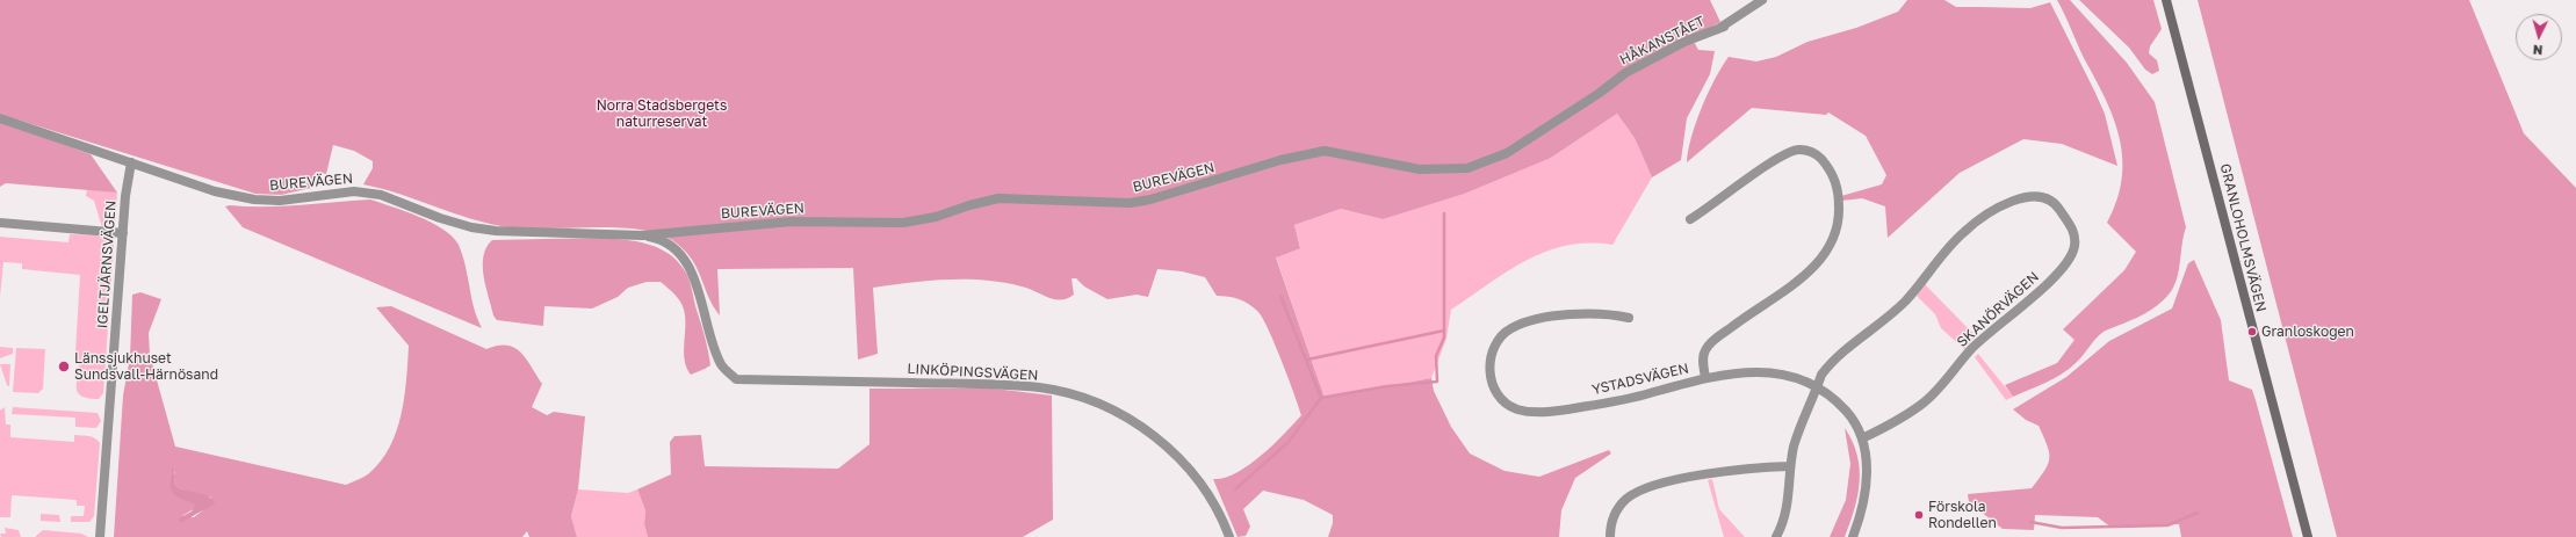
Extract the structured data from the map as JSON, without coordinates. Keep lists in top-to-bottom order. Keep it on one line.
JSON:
{"streets":{"street":["HÅKANSTÅET","BUREVÄGEN","GRANLOHOLMSVÄGEN","IGELTJÄRNSVÄGEN","SKANÖRVÄGEN","LINKÖPINGSVÄGEN","YSTADSVÄGEN"]},"crossings":[["HÅKANSTÅET","BUREVÄGEN"],["BUREVÄGEN","IGELTJÄRNSVÄGEN"],["BUREVÄGEN","LINKÖPINGSVÄGEN"],["SKANÖRVÄGEN","YSTADSVÄGEN"]],"parks":["Norra Stadsbergets naturreservat"],"places":["Granloskogen","Länssjukhuset Sundsvall-Härnösand","Förskola Rondellen"],"north":"bottom"}
